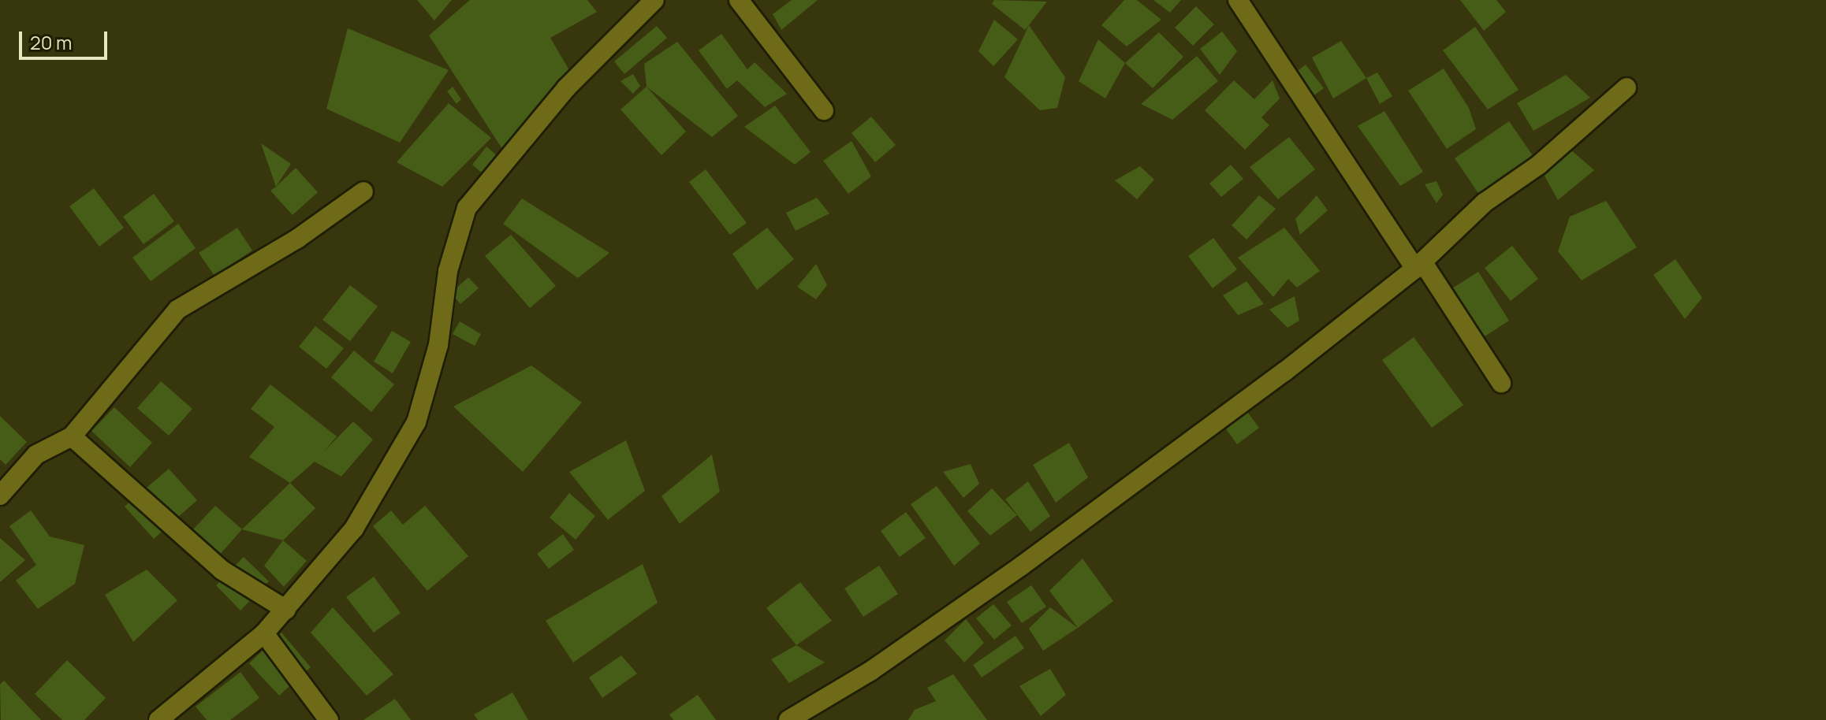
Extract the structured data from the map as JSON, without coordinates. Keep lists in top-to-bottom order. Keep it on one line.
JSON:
{"scale_bar":"20 m"}
